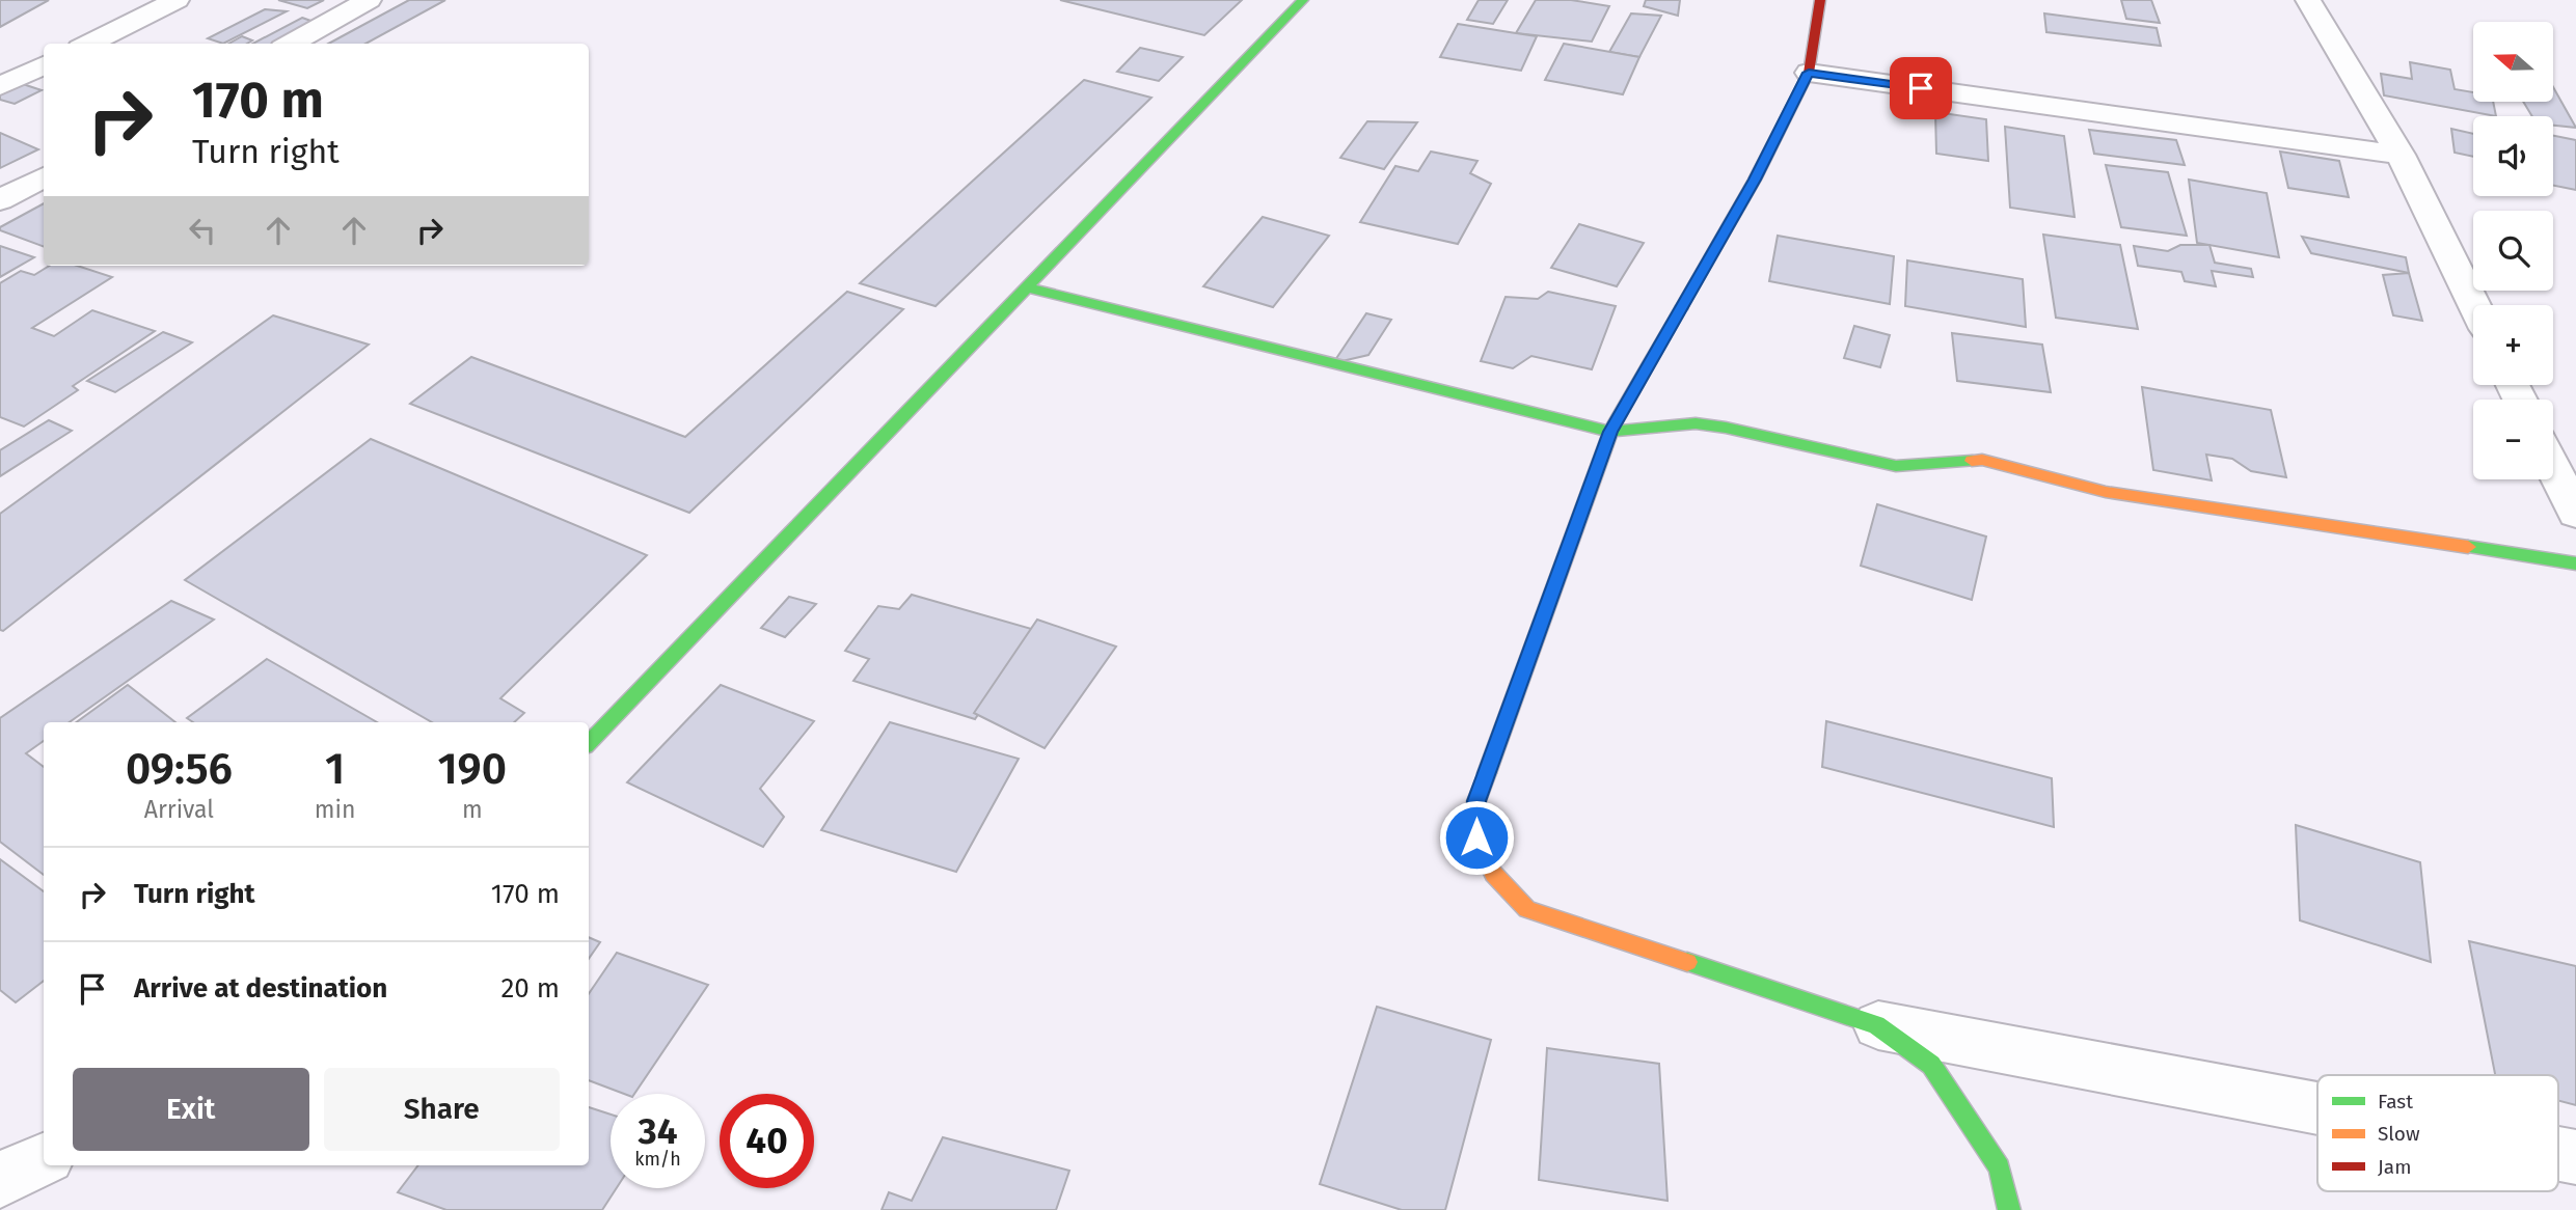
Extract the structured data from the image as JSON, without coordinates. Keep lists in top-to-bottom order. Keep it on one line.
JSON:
{"legend":["Fast","Slow","Jam"],"north":"left","page":{"map_buttons":["+","−"],"turn":["170 m","Turn right"],"eta":["09:56","Arrival","1","min","190","m"],"list":[{"name":"Turn right","value":"170 m"},{"name":"Arrive at destination","value":"20 m"}],"buttons":["Exit","Share"],"speed":"34 km/h","limit":"40"}}
